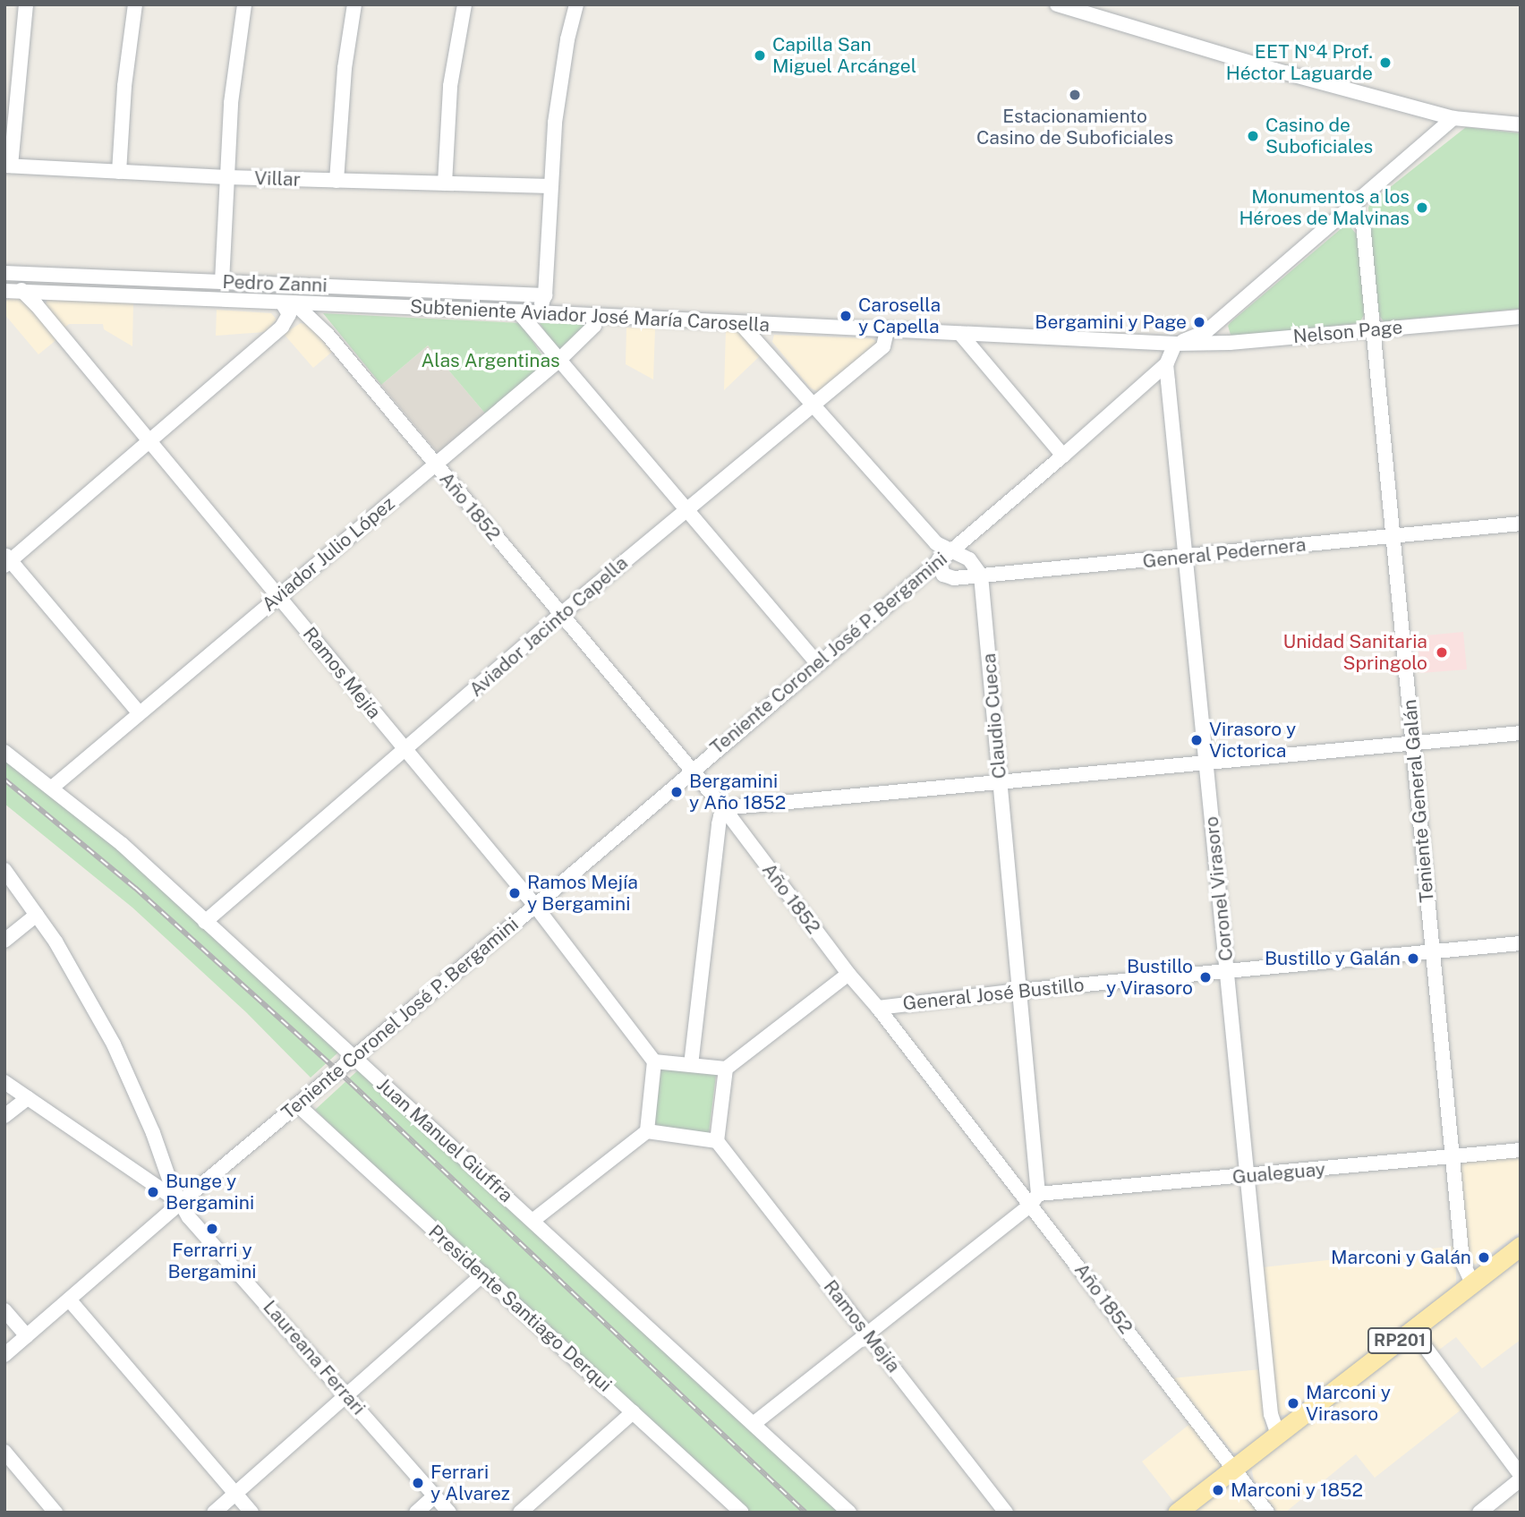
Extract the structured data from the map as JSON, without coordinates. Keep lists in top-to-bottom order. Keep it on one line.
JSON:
{"streets":{"main road":["RP201"],"street":["Villar","Pedro Zanni","Subteniente Aviador José María Carosella","Nelson Page","Año 1852","General Pedernera","Aviador Julio López","Aviador Jacinto Capella","Teniente Coronel José P. Bergamini","Ramos Mejía","Claudio Cueca","Teniente General Galán","Coronel Virasoro","General José Bustillo","Juan Manuel Giuffra","Gualeguay","Presidente Santiago Derqui","Laureana Ferrari"]},"crossings":[["Subteniente Aviador José María Carosella","Nelson Page"],["Subteniente Aviador José María Carosella","Año 1852"],["Subteniente Aviador José María Carosella","Aviador Julio López"],["Subteniente Aviador José María Carosella","Aviador Jacinto Capella"],["Subteniente Aviador José María Carosella","Ramos Mejía"],["Subteniente Aviador José María Carosella","Coronel Virasoro"],["Nelson Page","Teniente General Galán"],["Nelson Page","Coronel Virasoro"],["Año 1852","Aviador Julio López"],["Año 1852","Aviador Jacinto Capella"],["Año 1852","Teniente Coronel José P. Bergamini"],["Año 1852","Claudio Cueca"],["Año 1852","General José Bustillo"],["Año 1852","Gualeguay"],["Año 1852","RP201"],["General Pedernera","Teniente Coronel José P. Bergamini"],["General Pedernera","Claudio Cueca"],["General Pedernera","Teniente General Galán"],["General Pedernera","Coronel Virasoro"],["Aviador Julio López","Ramos Mejía"],["Aviador Julio López","Juan Manuel Giuffra"],["Aviador Jacinto Capella","Ramos Mejía"],["Aviador Jacinto Capella","Juan Manuel Giuffra"],["Teniente Coronel José P. Bergamini","Ramos Mejía"],["Teniente Coronel José P. Bergamini","Coronel Virasoro"],["Teniente Coronel José P. Bergamini","Juan Manuel Giuffra"],["Teniente Coronel José P. Bergamini","Presidente Santiago Derqui"],["Teniente Coronel José P. Bergamini","Laureana Ferrari"],["Claudio Cueca","General José Bustillo"],["Claudio Cueca","Gualeguay"],["Teniente General Galán","General José Bustillo"],["Teniente General Galán","Gualeguay"],["Teniente General Galán","RP201"],["Coronel Virasoro","General José Bustillo"],["Coronel Virasoro","Gualeguay"],["Coronel Virasoro","RP201"]],"parks":["Alas Argentinas"],"places":["Capilla San Miguel Arcángel","EET Nº4 Prof. Héctor Laguarde","Estacionamiento Casino de Suboficiales","Casino de Suboficiales","Monumentos a los Héroes de Malvinas","Carosella y Capella","Bergamini y Page","Unidad Sanitaria Springolo","Virasoro y Victorica","Bergamini y Año 1852","Ramos Mejía y Bergamini","Bustillo y Galán","Bustillo y Virasoro","Bunge y Bergamini","Ferrarri y Bergamini","Marconi y Galán","Marconi y Virasoro","Ferrari y Alvarez","Marconi y 1852"]}
